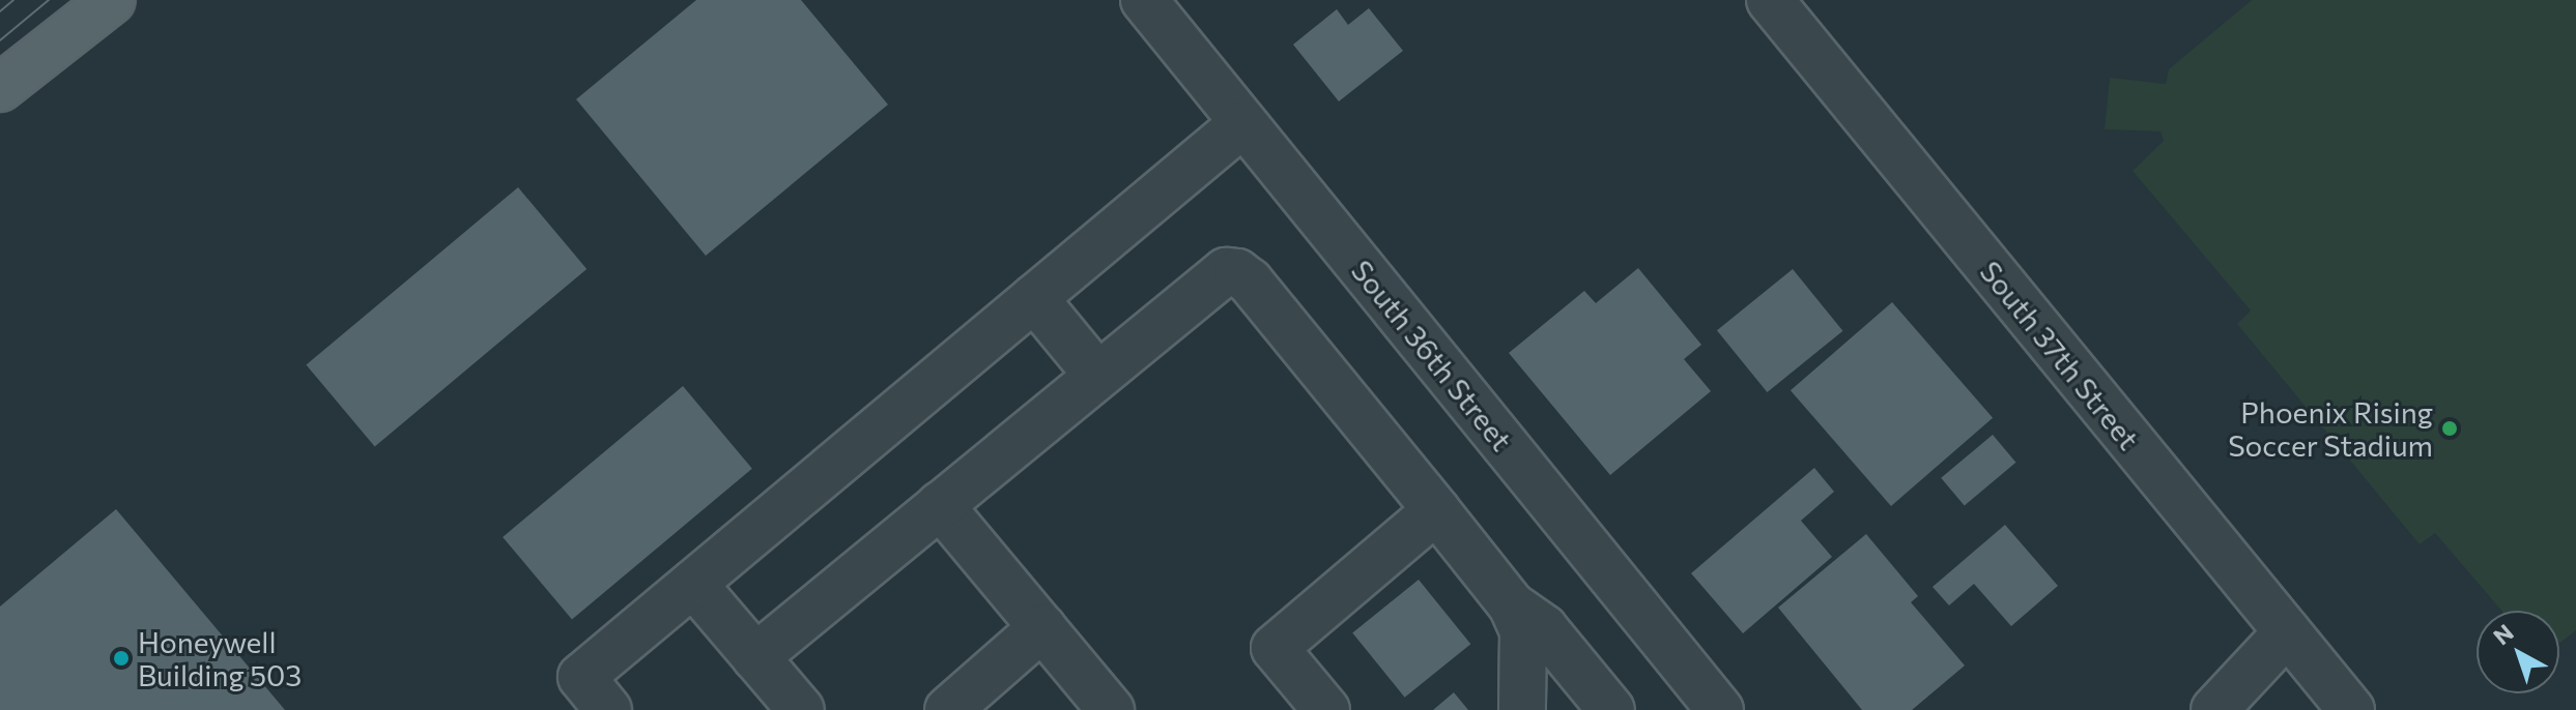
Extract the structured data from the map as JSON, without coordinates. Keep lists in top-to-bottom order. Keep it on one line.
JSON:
{"streets":{"street":["South 36th Street","South 37th Street"]},"places":["Phoenix Rising Soccer Stadium","Honeywell Building 503"],"north":"top left"}
